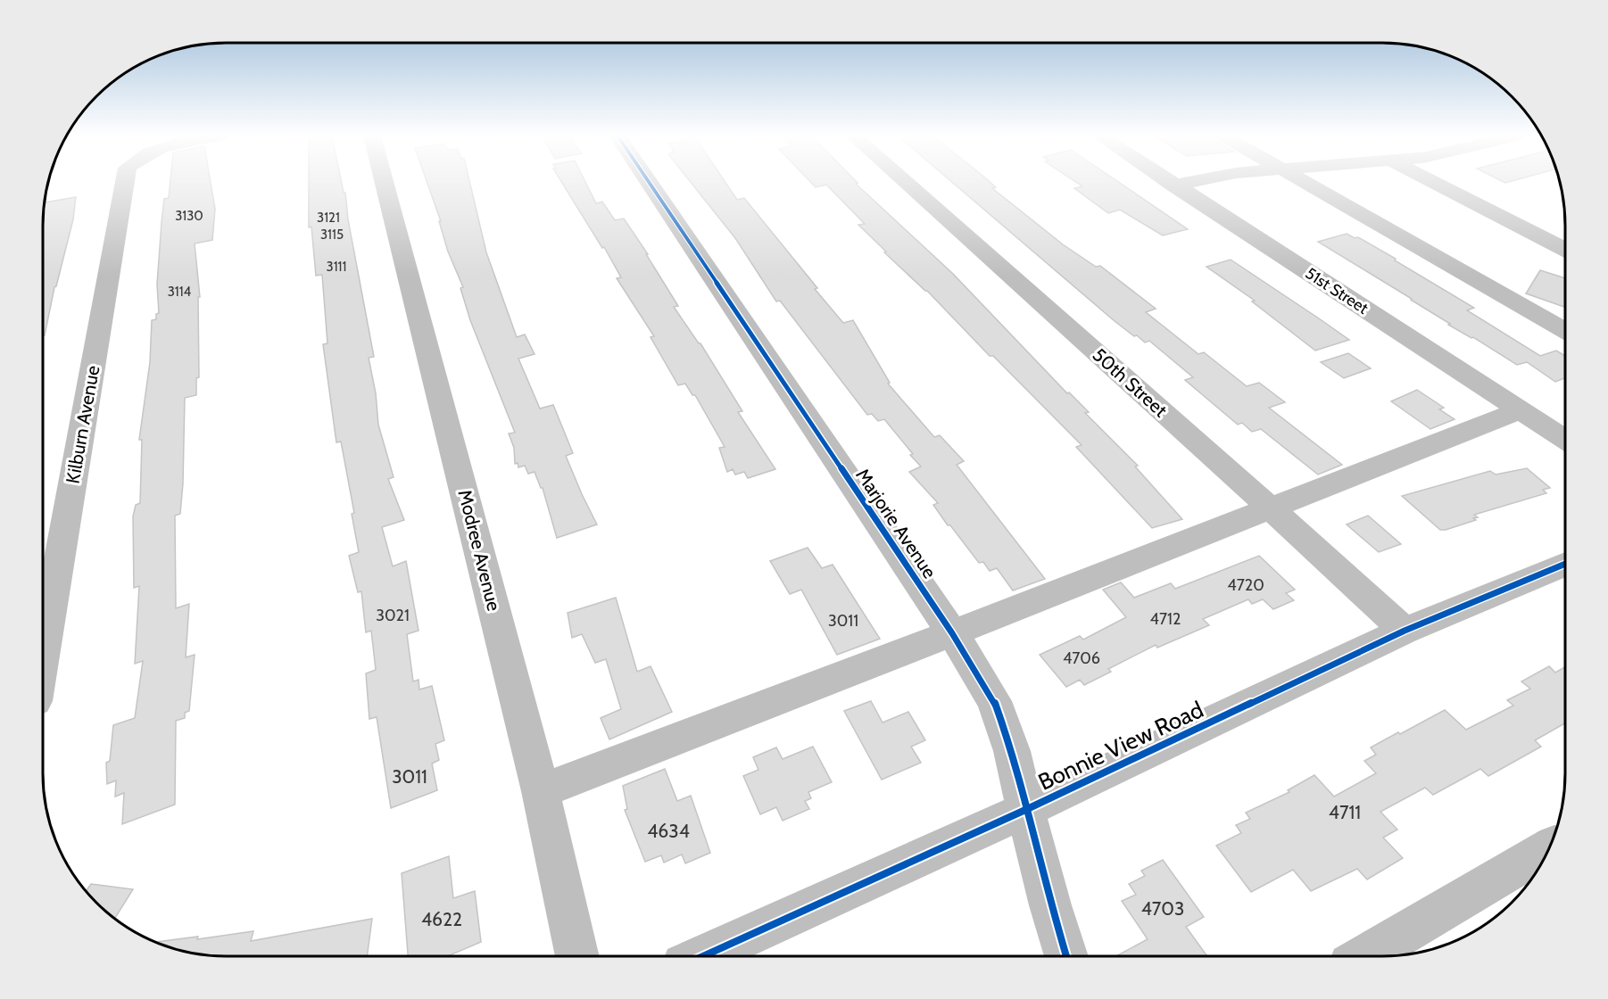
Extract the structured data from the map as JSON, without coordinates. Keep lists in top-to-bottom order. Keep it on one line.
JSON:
{"streets":{"street":["51st Street","50th Street","Kilburn Avenue","Marjorie Avenue","Modree Avenue","Bonnie View Road"]},"crossings":[["50th Street","Bonnie View Road"],["Marjorie Avenue","Bonnie View Road"]],"house_numbers":["3130","3121","3115","3111","3114","4720","3021","4712","3011","4706","3011","4711","4634","4703","4622"]}
